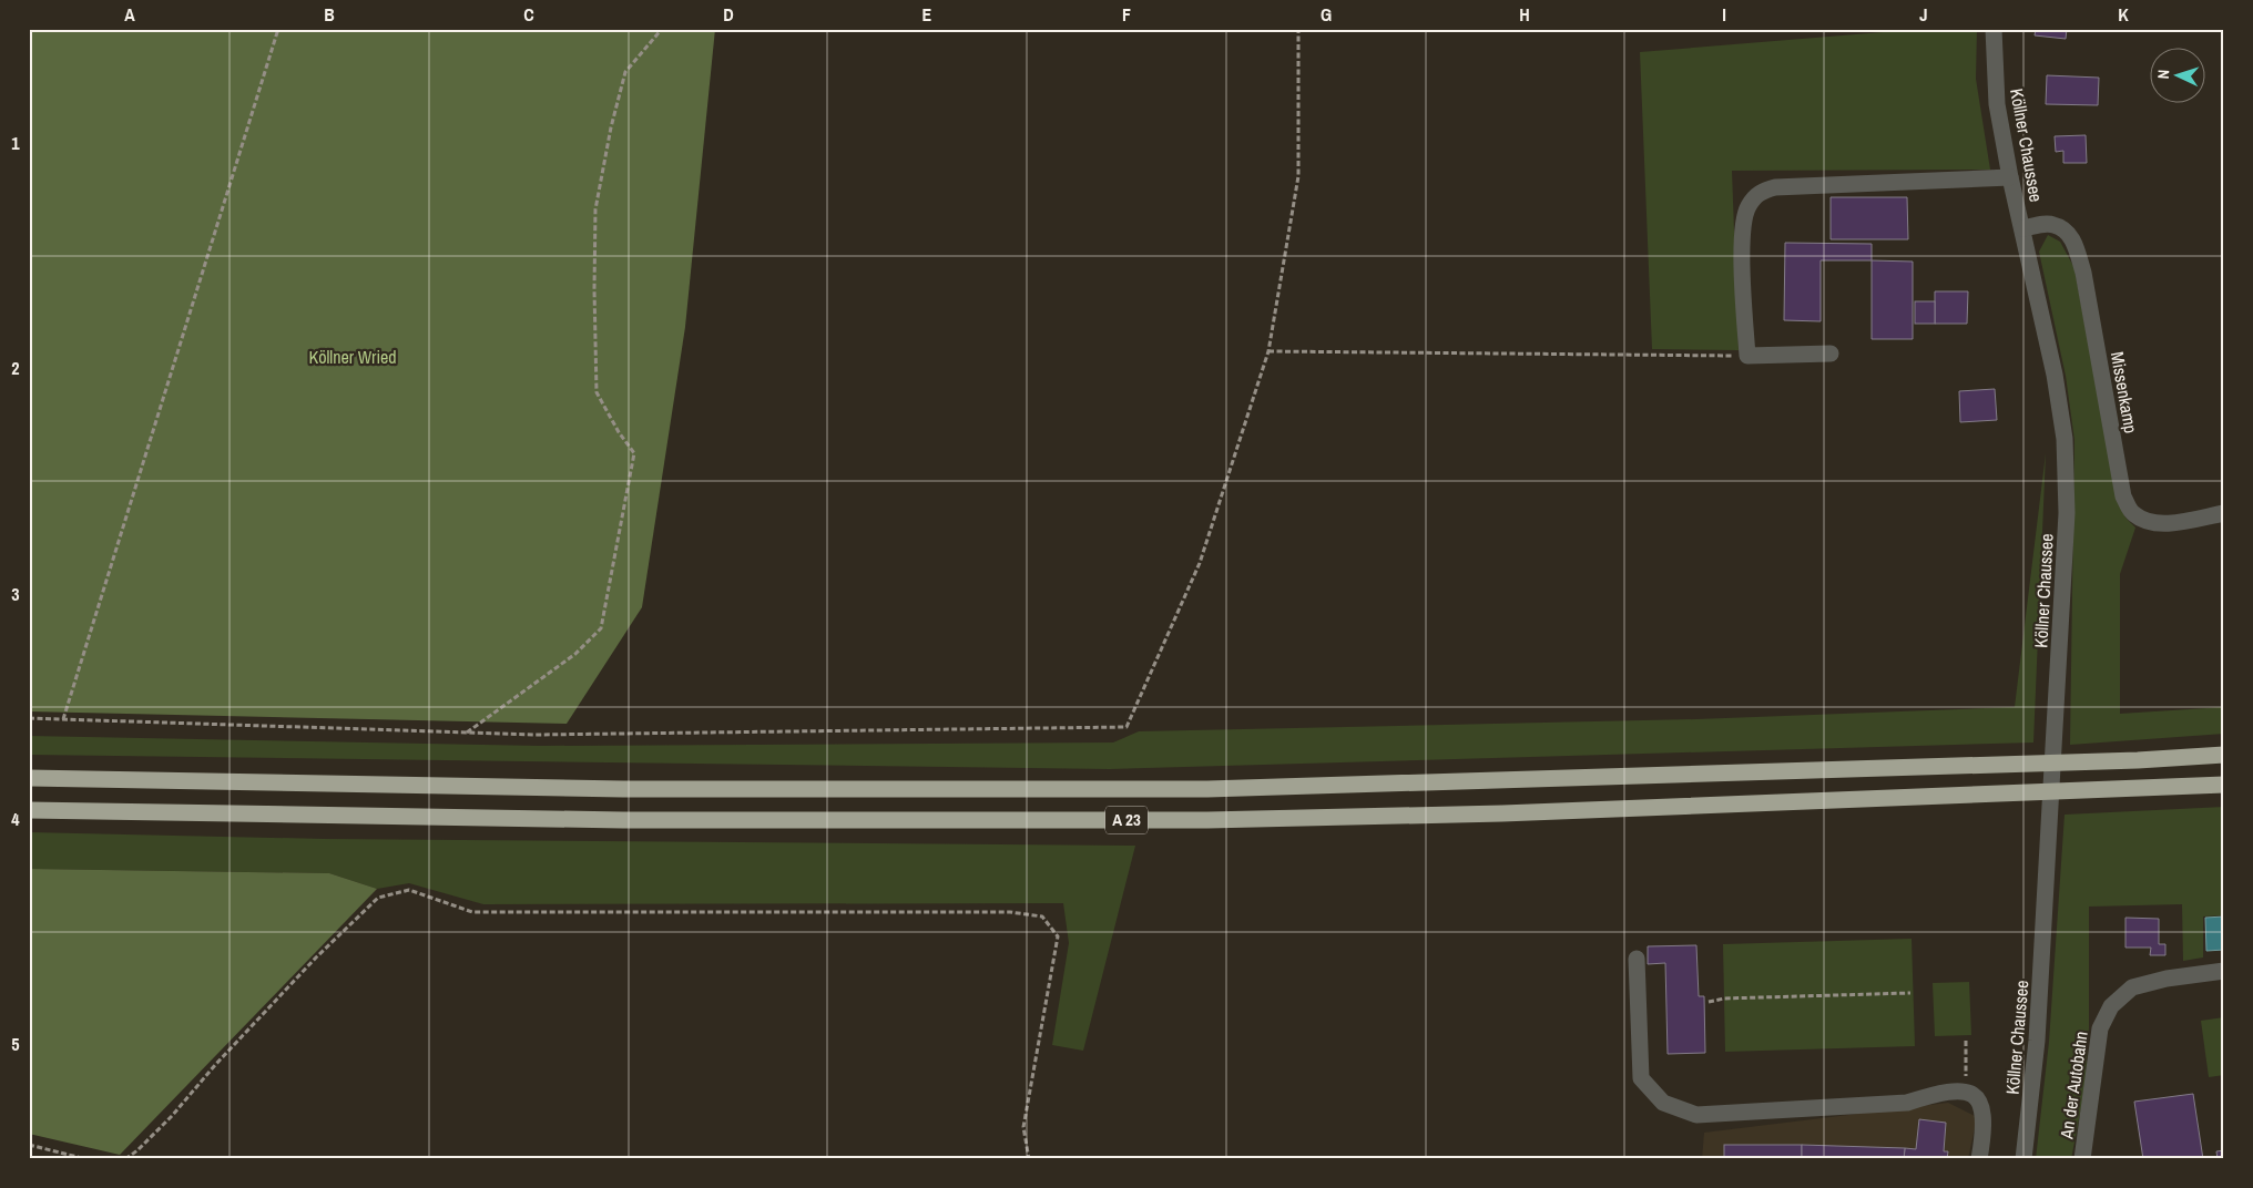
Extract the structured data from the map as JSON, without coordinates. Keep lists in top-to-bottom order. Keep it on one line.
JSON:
{"streets":{"highway":["A 23"],"street":["Köllner Chaussee","Missenkamp","An der Autobahn"]},"crossings":[["Köllner Chaussee","Missenkamp"]],"parks":["Köllner Wried"],"north":"left","grid":{"columns":["A","B","C","D","E","F","G","H","I","J","K"],"rows":["1","2","3","4","5"]}}
